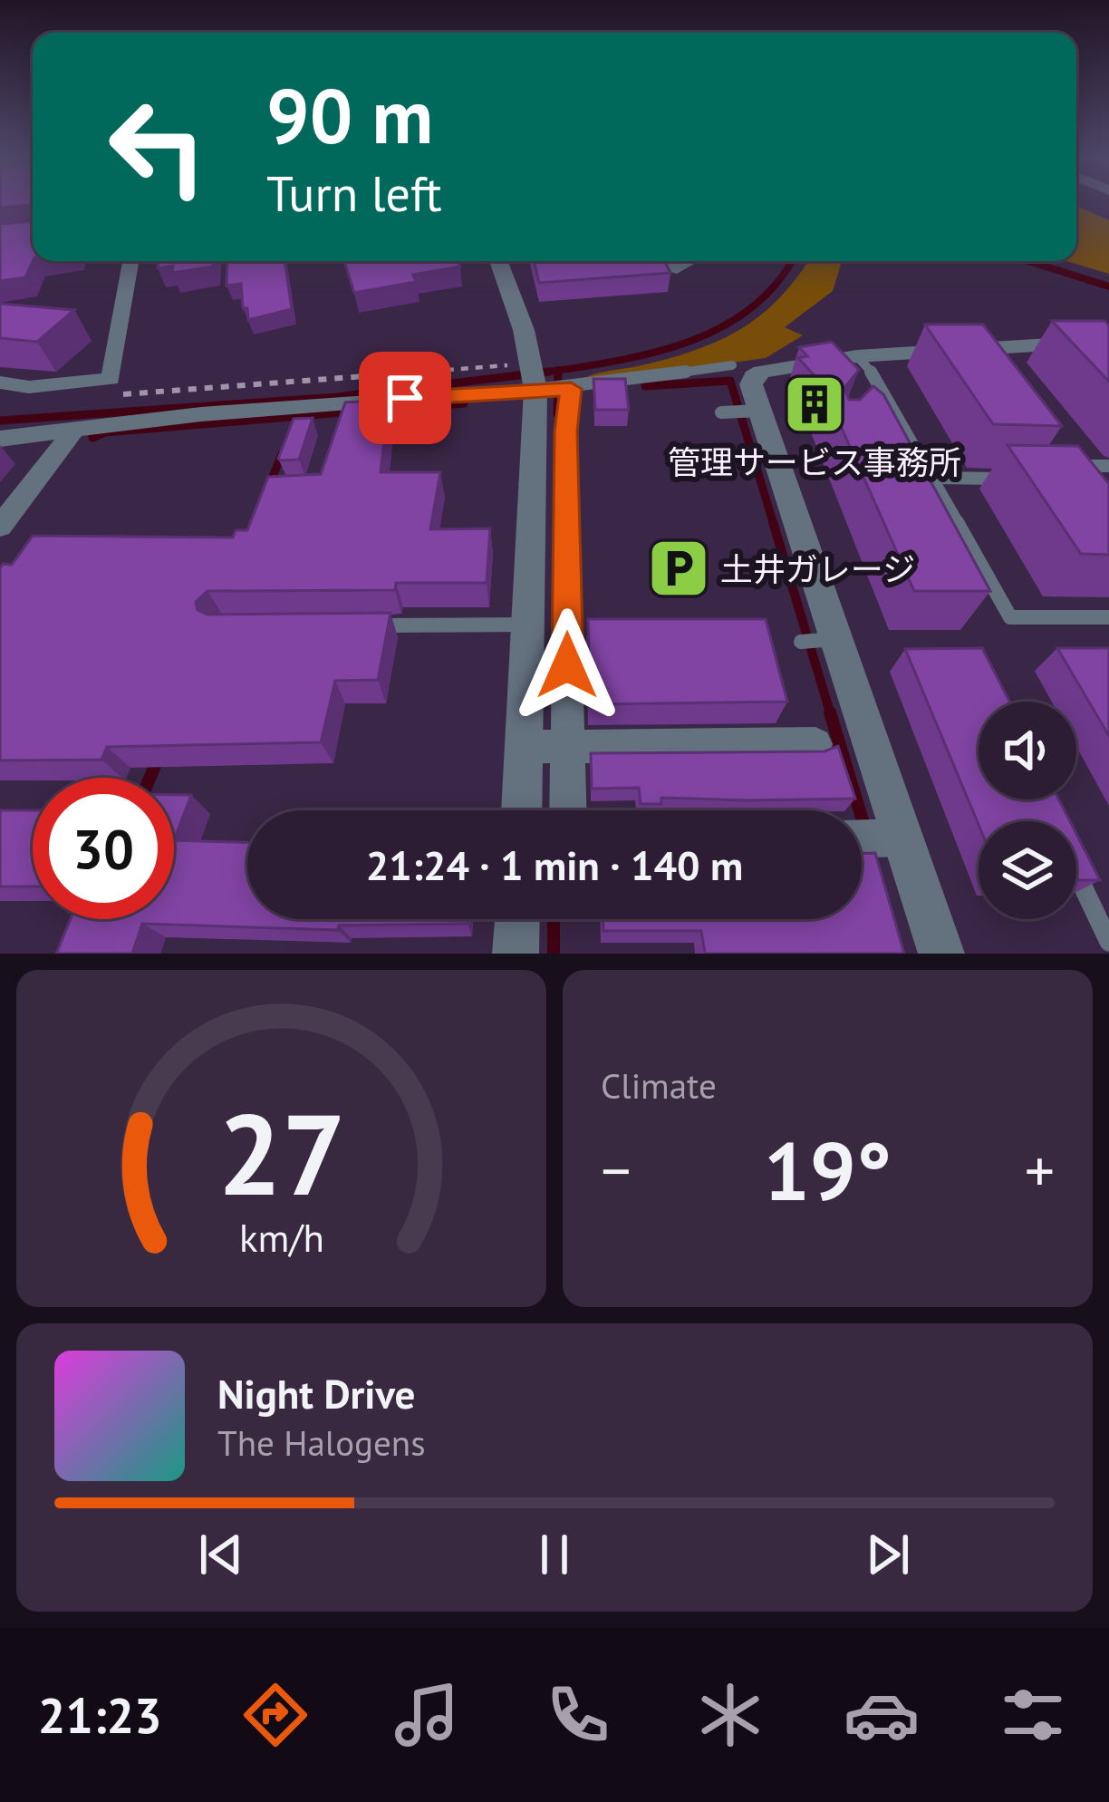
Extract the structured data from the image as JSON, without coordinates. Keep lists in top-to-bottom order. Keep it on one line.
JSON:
{"places":{"building":["管理サービス事務所"],"parking":["土井ガレージ"]},"page":{"turn":["90 m","Turn left"],"limit":"30","trip":"21:24 · 1 min · 140 m","tile":"Climate","heat":["−","19°","+"],"song":["Night Drive","The Halogens"],"tabs":"21:23","gauge":["27","km/h"]}}
